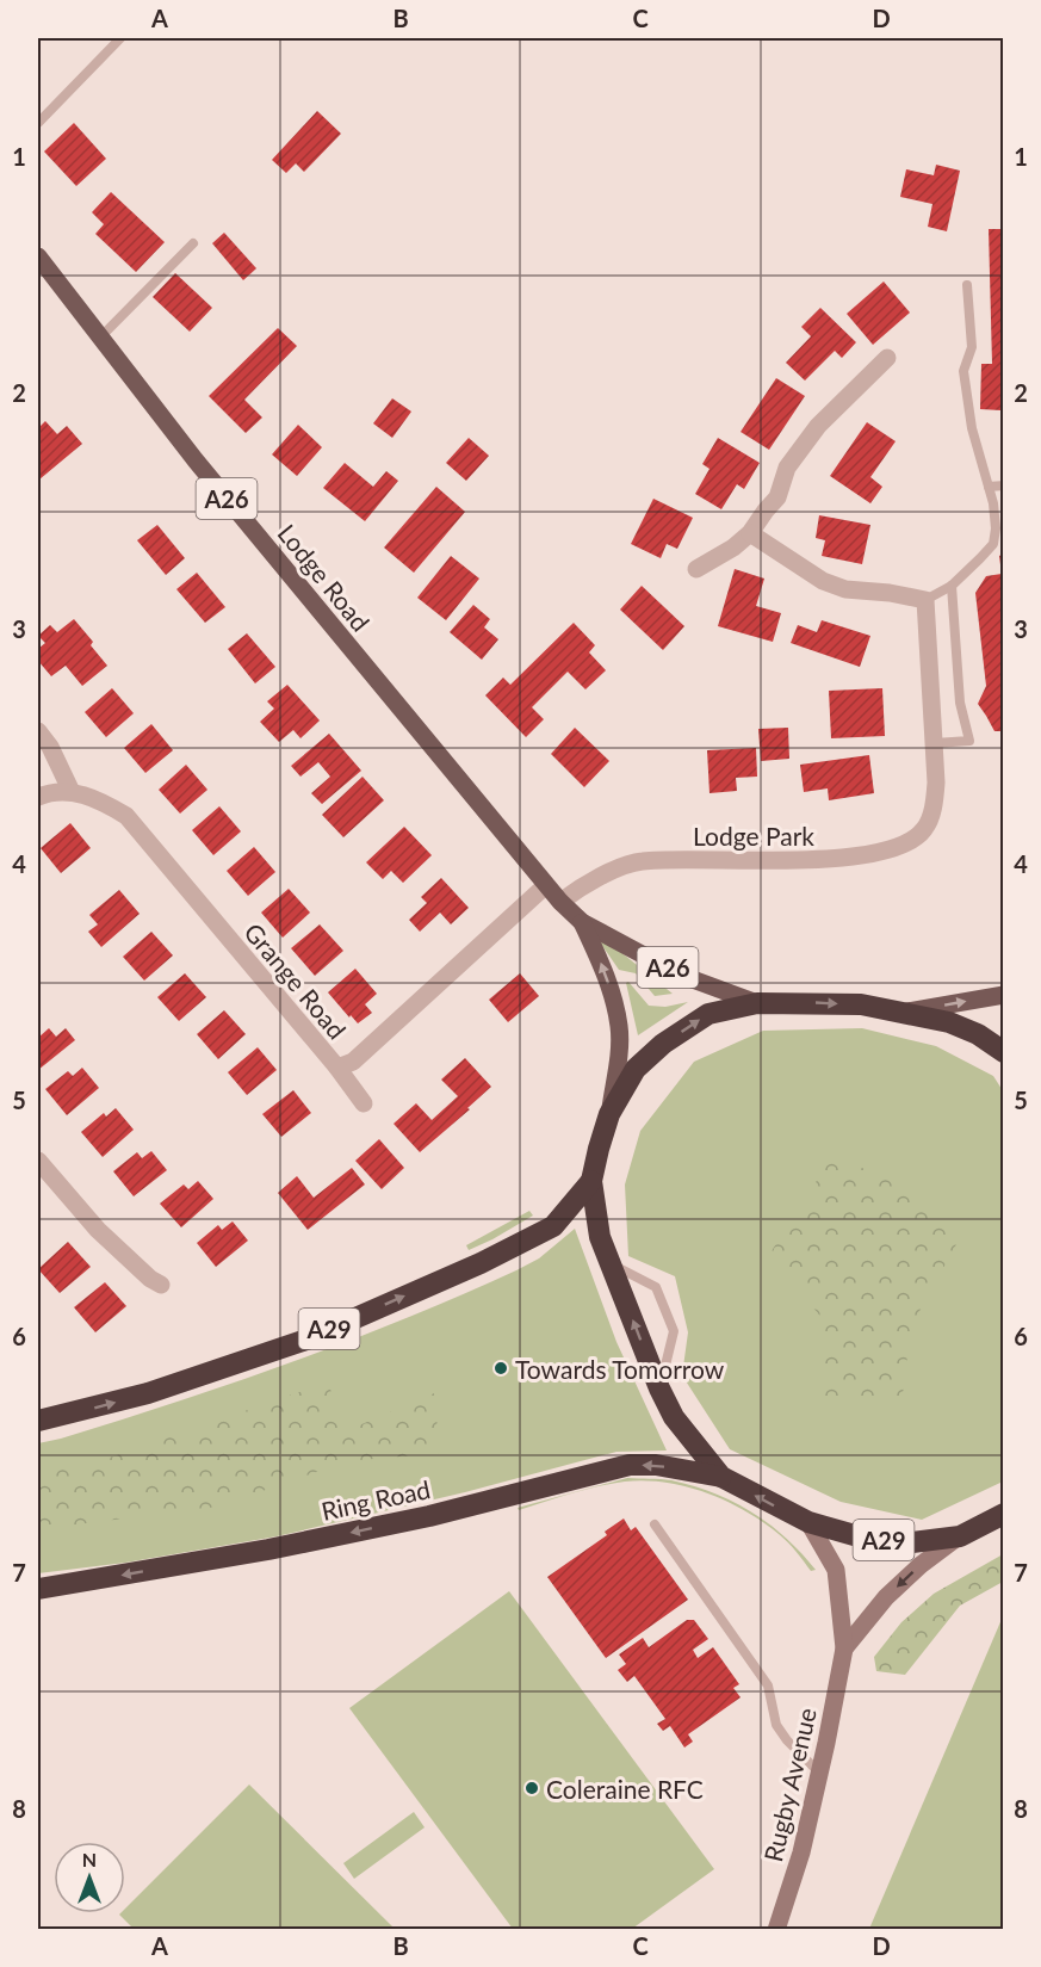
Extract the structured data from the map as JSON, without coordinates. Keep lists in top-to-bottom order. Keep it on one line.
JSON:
{"streets":{"highway":["A29","Ring Road"],"main road":["A26","Lodge Road"],"street":["Lodge Park","Grange Road","Rugby Avenue"]},"crossings":[["Lodge Road","Lodge Park"],["Lodge Road","Grange Road"],["Lodge Road","A29"],["A29","Ring Road"],["A29","Rugby Avenue"]],"places":["Towards Tomorrow","Coleraine RFC"],"north":"top","grid":{"columns":["A","B","C","D"],"rows":["1","2","3","4","5","6","7","8"]}}
